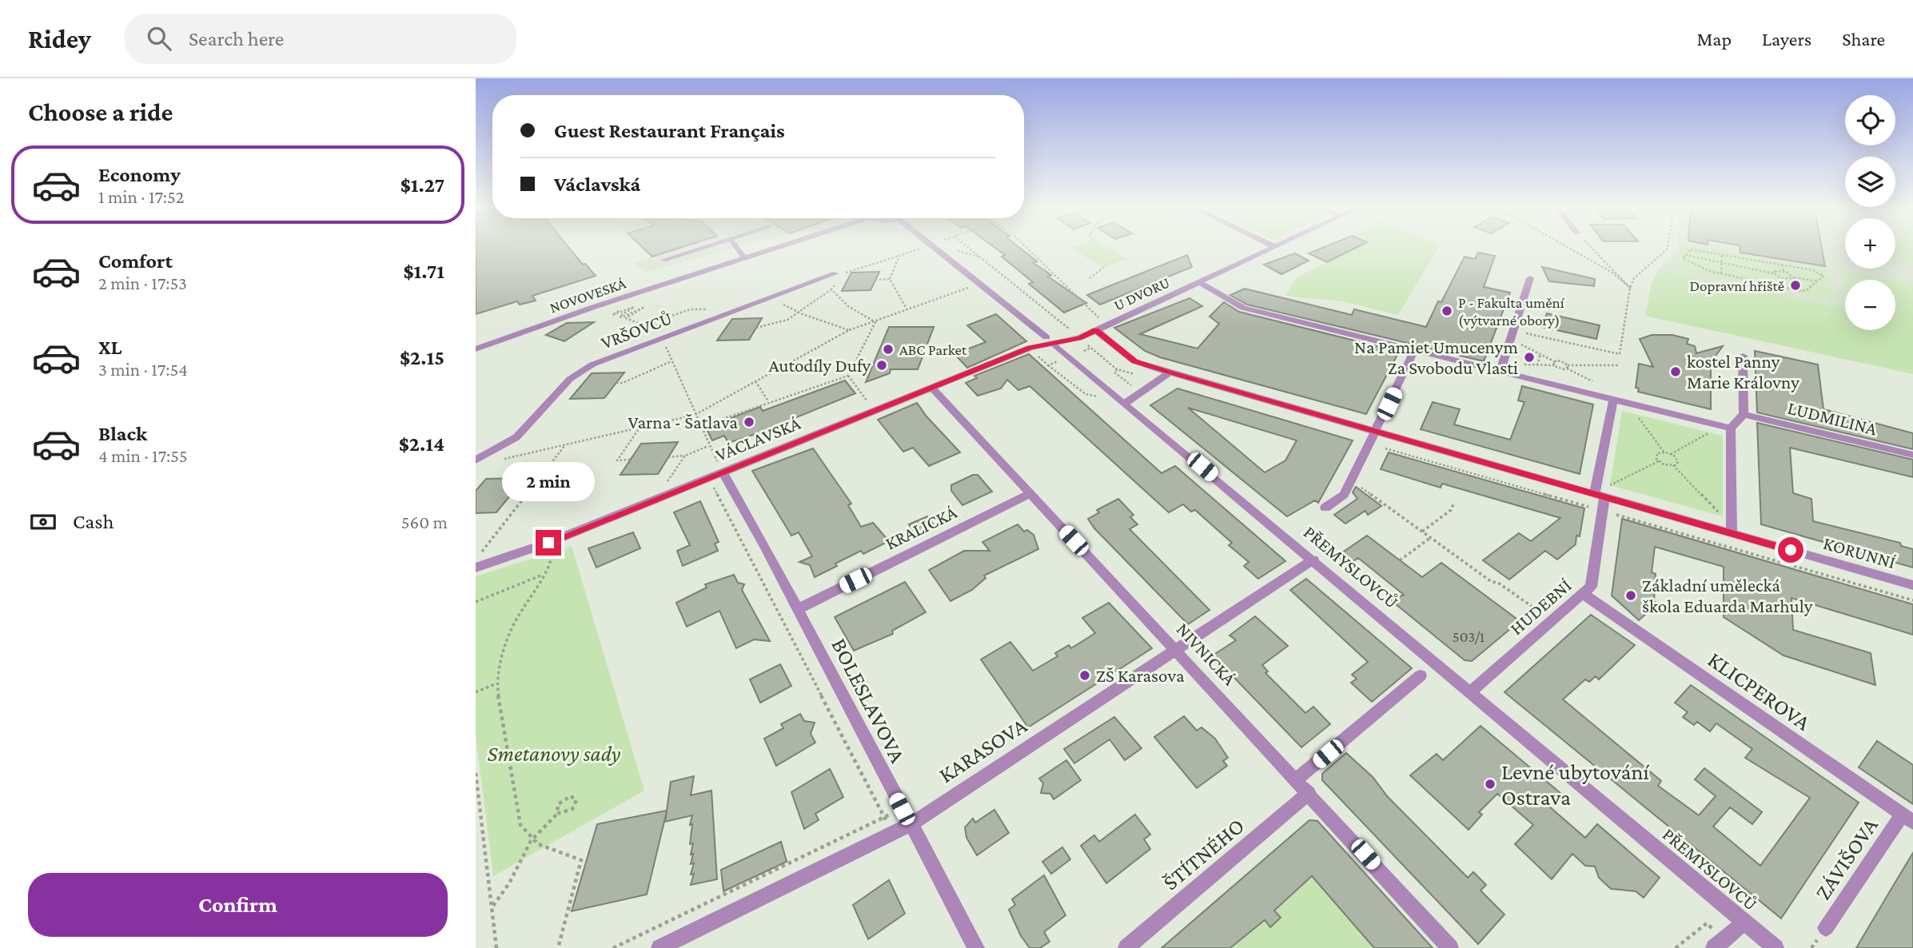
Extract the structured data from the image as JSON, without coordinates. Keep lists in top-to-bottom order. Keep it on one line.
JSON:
{"streets":{"street":["U DVORU","NOVOVESKÁ","VRŠOVCŮ","LUDMILINA","VÁCLAVSKÁ","KRALICKÁ","KORUNNÍ","PŘEMYSLOVCŮ","HUDEBNÍ","NIVNICKÁ","KLICPEROVA","BOLESLAVOVA","KARASOVA","ŠTÍTNÉHO","ZÁVIŠOVA"]},"crossings":[["U DVORU","VÁCLAVSKÁ"],["U DVORU","KORUNNÍ"],["U DVORU","PŘEMYSLOVCŮ"],["VÁCLAVSKÁ","PŘEMYSLOVCŮ"],["VÁCLAVSKÁ","NIVNICKÁ"],["VÁCLAVSKÁ","BOLESLAVOVA"],["KRALICKÁ","NIVNICKÁ"],["KRALICKÁ","BOLESLAVOVA"],["KORUNNÍ","HUDEBNÍ"],["PŘEMYSLOVCŮ","HUDEBNÍ"],["PŘEMYSLOVCŮ","KARASOVA"],["HUDEBNÍ","KLICPEROVA"],["NIVNICKÁ","KARASOVA"],["NIVNICKÁ","ŠTÍTNÉHO"],["KLICPEROVA","ZÁVIŠOVA"],["BOLESLAVOVA","KARASOVA"]],"parks":["Smetanovy sady"],"places":["Dopravní hřiště","P - Fakulta umění (výtvarné obory)","ABC Parket","Na Pamiet Umucenym Za Svobodu Vlasti","Autodíly Dufy","kostel Panny Marie Královny","Varna - Šatlava","Základní umělecká škola Eduarda Marhuly","ZŠ Karasova","Levné ubytování Ostrava"],"house_numbers":["503/1"],"page":{"header":"Ridey","search":"Search here","nav":["Map","Layers","Share"],"heading":"Choose a ride","map_buttons":["+","−"],"banner":["Guest Restaurant Français","Václavská"],"list":[{"name":"Economy","note":"1 min · 17:52","value":"$1.27"},{"name":"Comfort","note":"2 min · 17:53","value":"$1.71"},{"name":"XL","note":"3 min · 17:54","value":"$2.15"},{"name":"Black","note":"4 min · 17:55","value":"$2.14"}],"bubble":"2 min","pay":["Cash","560 m"],"buttons":"Confirm"}}
